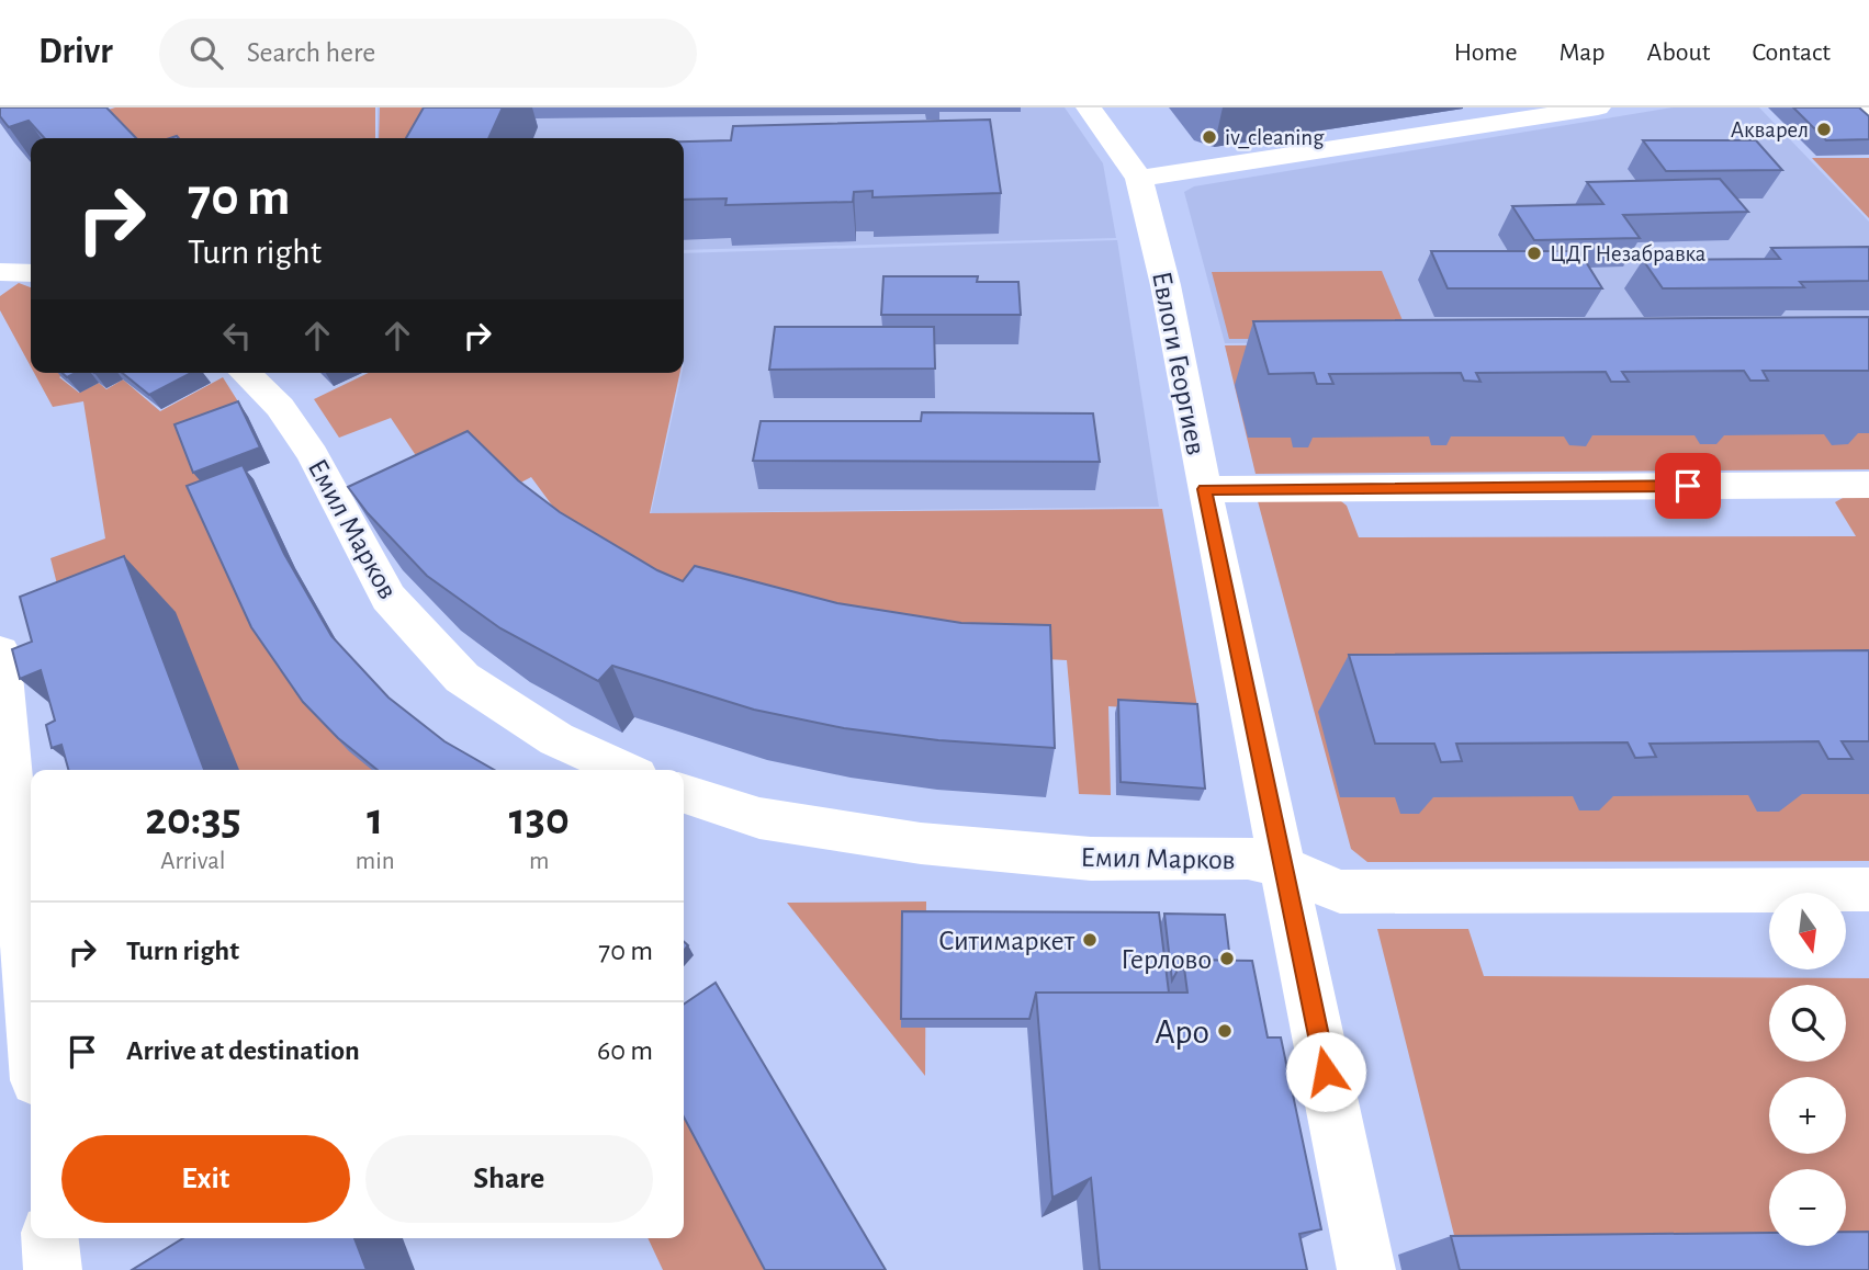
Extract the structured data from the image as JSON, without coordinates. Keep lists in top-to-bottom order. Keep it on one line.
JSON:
{"streets":{"street":["Евлоги Георгиев","Емил Марков"]},"crossings":[["Евлоги Георгиев","Емил Марков"]],"places":["Акварел","iv_cleaning","ЦДГ Незабравка","Ситимаркет","Герлово","Аро"],"north":"bottom","page":{"header":"Drivr","search":"Search here","nav":["Home","Map","About","Contact"],"turn":["70 m","Turn right"],"eta":["20:35","Arrival","1","min","130","m"],"map_buttons":["+","−"],"list":[{"name":"Turn right","value":"70 m"},{"name":"Arrive at destination","value":"60 m"}],"buttons":["Exit","Share"]}}
